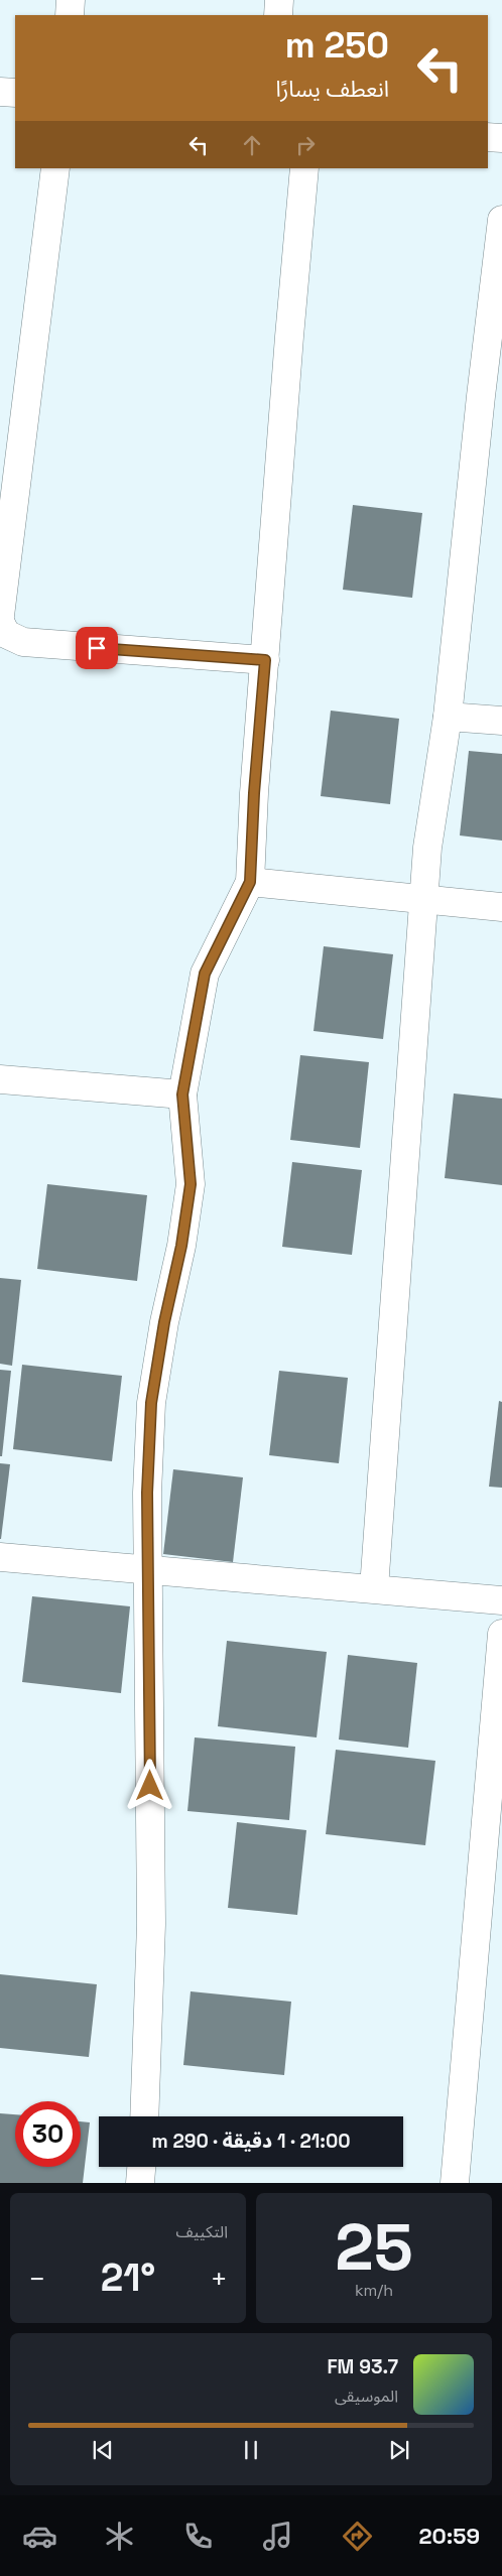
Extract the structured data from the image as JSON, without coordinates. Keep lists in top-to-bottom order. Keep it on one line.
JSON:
{"page":{"turn":["250 m","انعطف يسارًا"],"limit":"30","trip":"21:00 · 1 دقيقة · 290 m","tile":[["25","km/h"],"التكييف"],"heat":["−","21°","+"],"song":["93.7 FM","الموسيقى"],"tabs":"20:59"}}
